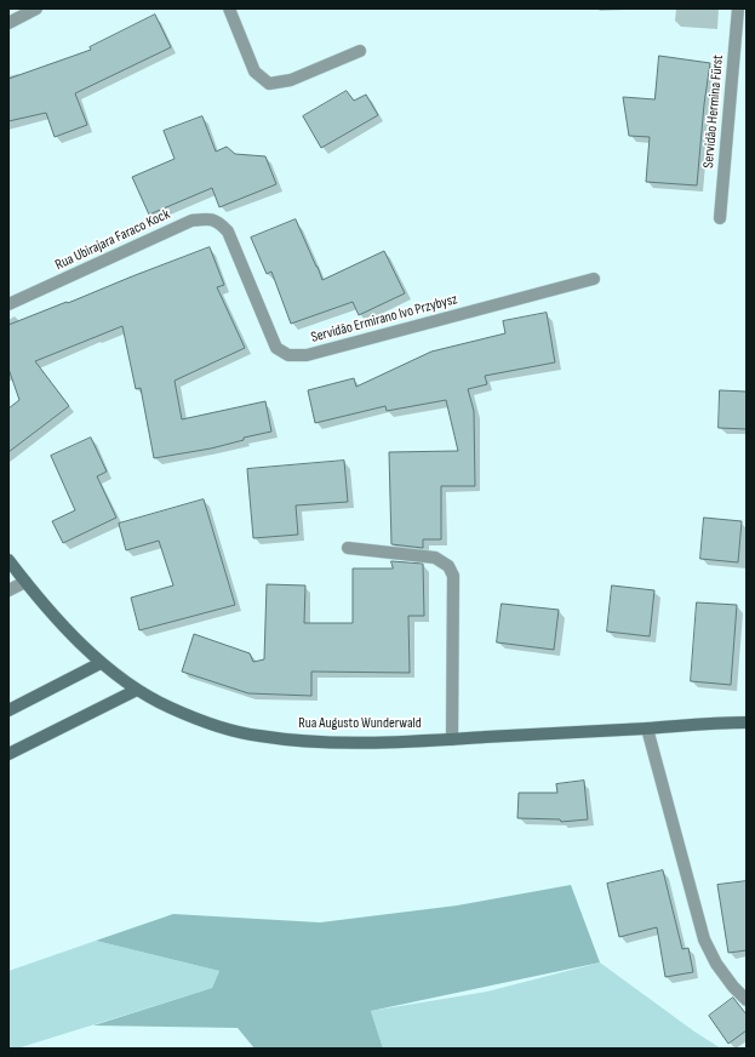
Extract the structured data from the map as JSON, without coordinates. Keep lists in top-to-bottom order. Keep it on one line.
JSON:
{"streets":{"main road":["Rua Augusto Wunderwald"],"street":["Servidão Hermina Fürst","Rua Ubirajara Faraco Kock","Servidão Ermirano Ivo Przybysz"]},"crossings":[["Rua Ubirajara Faraco Kock","Servidão Ermirano Ivo Przybysz"]]}
